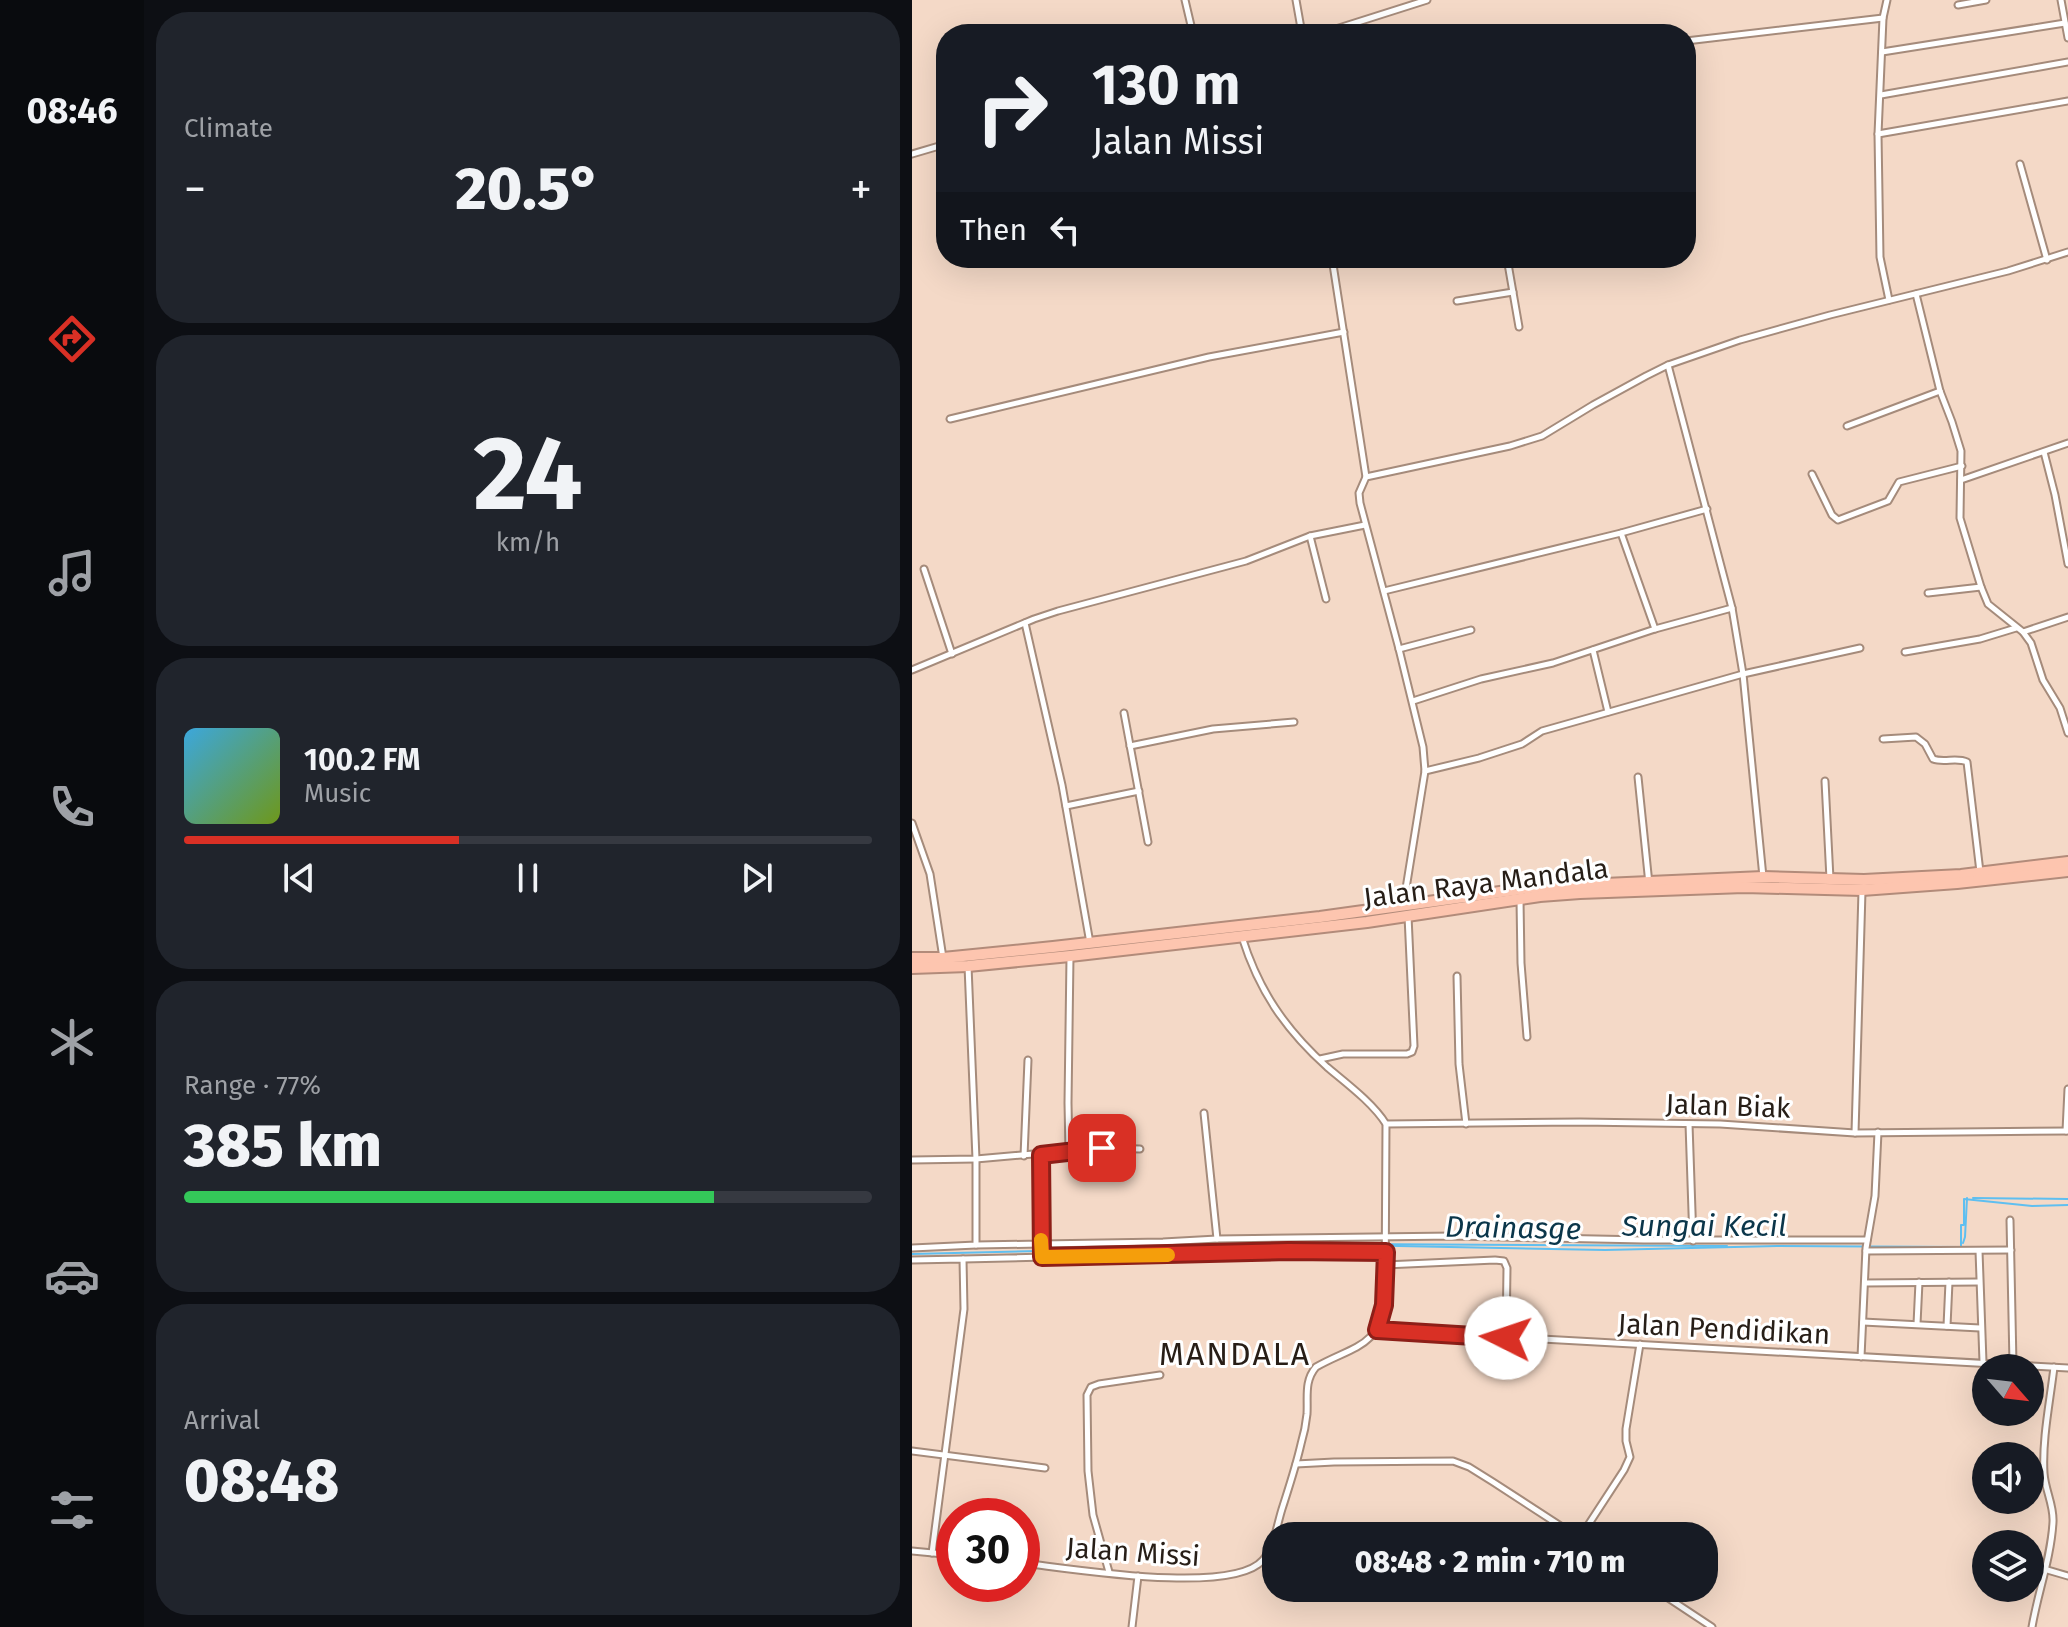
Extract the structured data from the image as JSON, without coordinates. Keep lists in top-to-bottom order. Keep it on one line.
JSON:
{"streets":{"highway":["Jalan Raya Mandala"],"street":["Jalan Biak","Jalan Pendidikan","Jalan Missi"]},"crossings":[["Jalan Pendidikan","Jalan Missi"]],"districts":["MANDALA"],"water":["Sungai Kecil","Drainasge"],"north":"bottom right","page":{"tabs":"08:46","tile":["Climate",["24","km/h"],["Range · 77%","385 km"],["Arrival","08:48"]],"turn":["130 m","Jalan Missi"],"heat":["−","20.5°","+"],"then":"Then","song":["100.2 FM","Music"],"limit":"30","trip":"08:48 · 2 min · 710 m"}}
